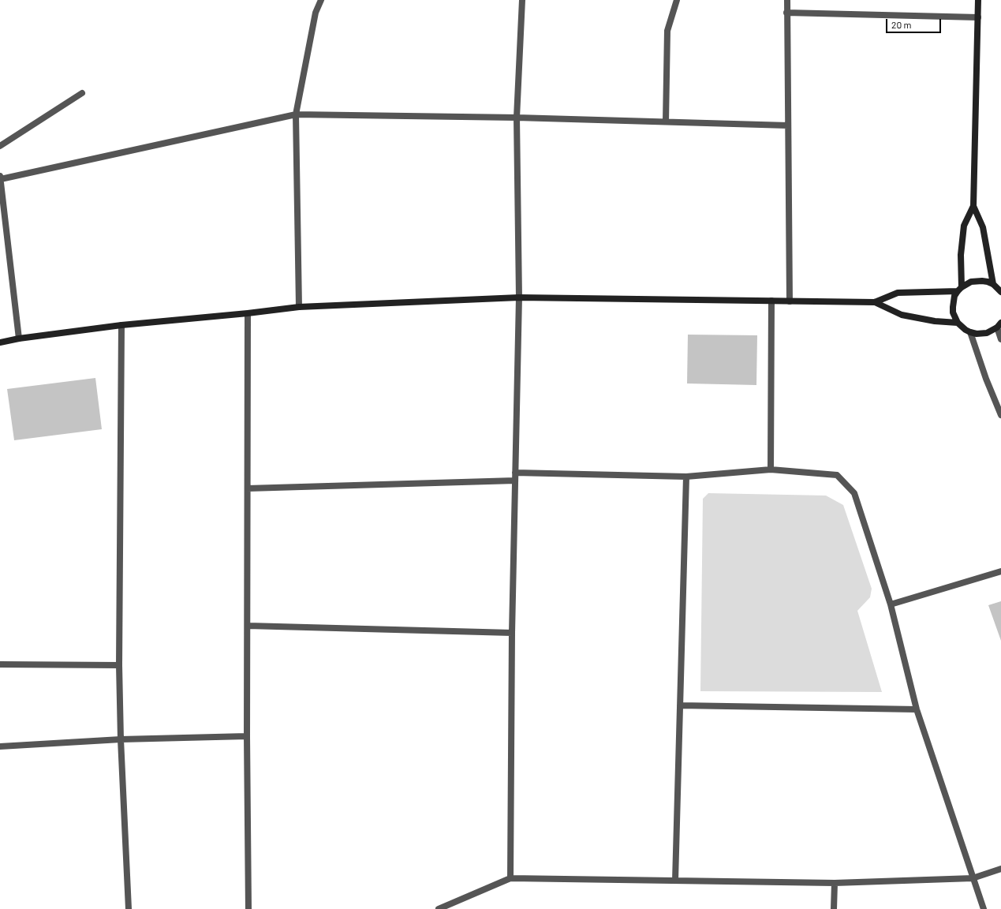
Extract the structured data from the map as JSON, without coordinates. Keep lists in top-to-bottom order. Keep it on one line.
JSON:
{"scale_bar":"20 m"}
